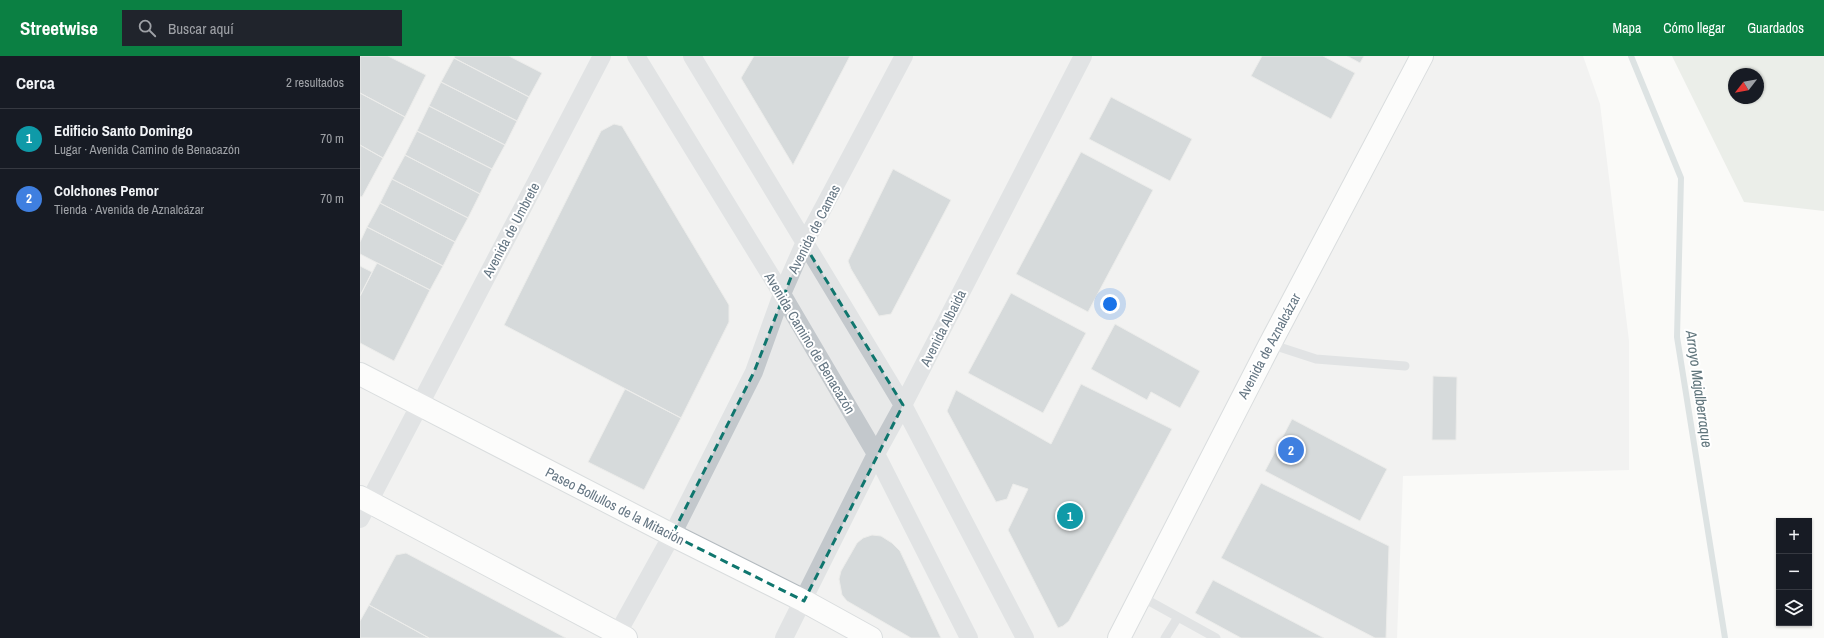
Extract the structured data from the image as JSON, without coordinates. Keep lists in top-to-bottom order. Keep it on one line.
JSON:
{"streets":{"street":["Avenida de Camas","Avenida de Umbrete","Avenida Albaida","Avenida Camino de Benacazón","Avenida de Aznalcázar","Paseo Bollullos de la Mitación"]},"crossings":[["Avenida de Camas","Avenida Camino de Benacazón"],["Avenida de Camas","Paseo Bollullos de la Mitación"],["Avenida de Umbrete","Paseo Bollullos de la Mitación"],["Avenida Albaida","Avenida Camino de Benacazón"],["Avenida Albaida","Paseo Bollullos de la Mitación"]],"water":["Arroyo Majalberraque"],"north":"bottom left","page":{"header":"Streetwise","search":"Buscar aquí","nav":["Mapa","Cómo llegar","Guardados"],"heading":["Cerca","2 resultados"],"list":[{"mark":"1","name":"Edificio Santo Domingo","note":"Lugar · Avenida Camino de Benacazón","value":"70 m"},{"mark":"2","name":"Colchones Pemor","note":"Tienda · Avenida de Aznalcázar","value":"70 m"}],"pins":["2","1"],"map_buttons":["+","−"]}}
